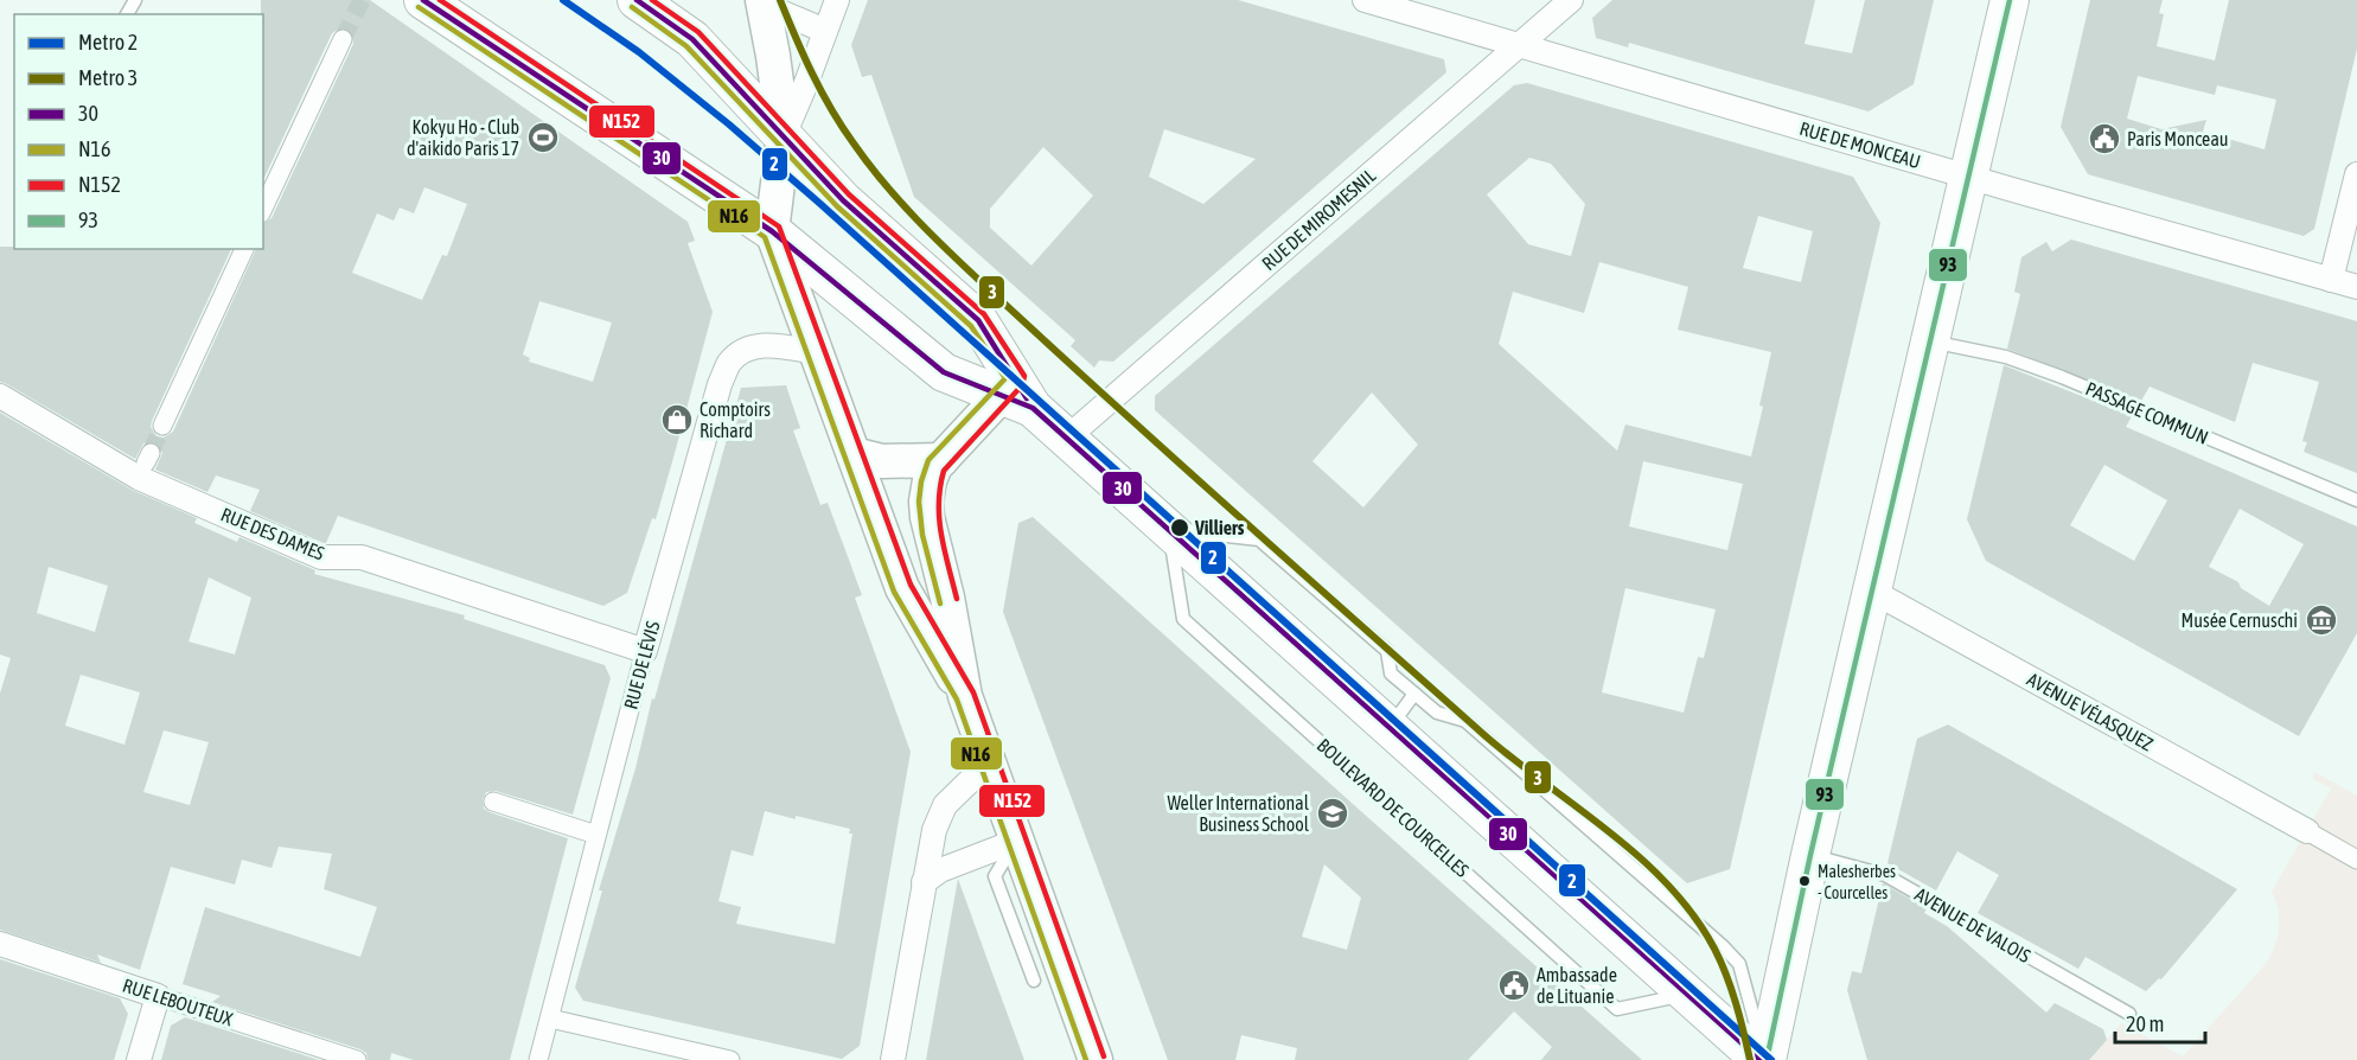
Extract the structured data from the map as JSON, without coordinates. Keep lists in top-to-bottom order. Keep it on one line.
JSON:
{"streets":{"street":["RUE DE MONCEAU","RUE DE MIROMESNIL","RUE DES DAMES","RUE DE LÉVIS","AVENUE VÉLASQUEZ","RUE LEBOUTEUX"],"lane":["PASSAGE COMMUN","BOULEVARD DE COURCELLES","AVENUE DE VALOIS"]},"crossings":[["RUE DE MONCEAU","RUE DE MIROMESNIL"],["RUE DES DAMES","RUE DE LÉVIS"]],"places":{"sports":["Kokyu Ho - Club d'aikido Paris 17"],"public building":["Paris Monceau","Ambassade de Lituanie"],"shop":["Comptoirs Richard"],"other":["Villiers","Malesherbes - Courcelles"],"museum":["Musée Cernuschi"],"school or university":["Weller International Business School"]},"lines":["metro line 2","metro line 3","transit line 30","transit line N152","transit line 93","transit line N16"],"legend":["Metro 2","Metro 3","30","N16","N152","93"],"scale_bar":"20 m"}
